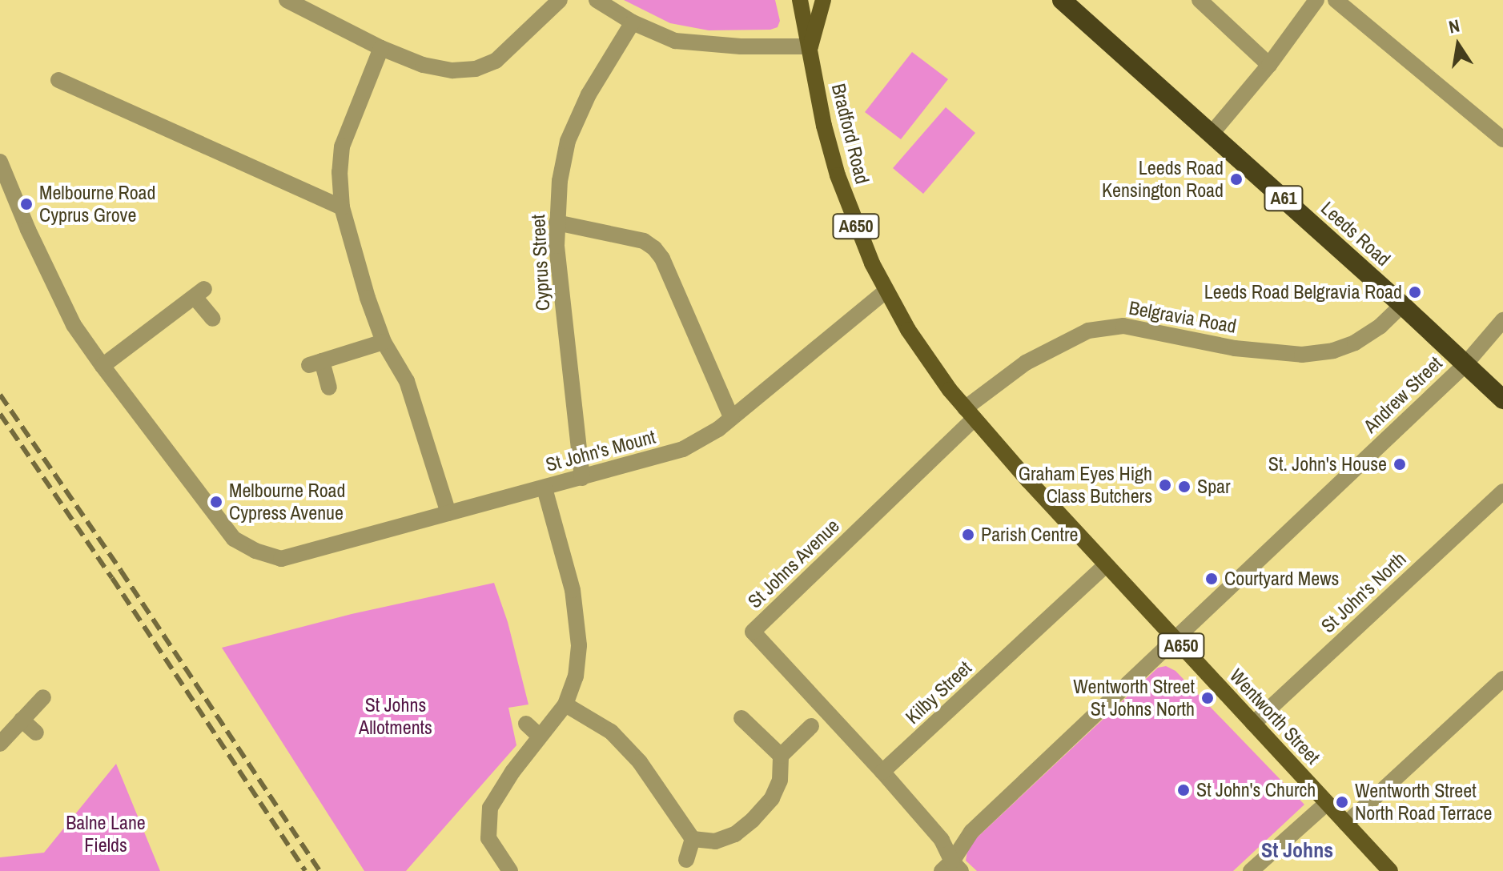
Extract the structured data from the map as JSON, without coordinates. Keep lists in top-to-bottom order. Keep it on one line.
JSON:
{"streets":{"highway":["A61","Leeds Road"],"main road":["Bradford Road","A650","Wentworth Street"],"street":["Cyprus Street","Belgravia Road","Andrew Street","St John's Mount","St Johns Avenue","St John's North","Kilby Street"]},"crossings":[["Bradford Road","A650"],["Bradford Road","Belgravia Road"],["Bradford Road","St John's Mount"],["Bradford Road","St Johns Avenue"],["Bradford Road","Wentworth Street"],["Leeds Road","Belgravia Road"],["Leeds Road","Andrew Street"],["Cyprus Street","St John's Mount"],["Belgravia Road","St Johns Avenue"],["Belgravia Road","Wentworth Street"],["Andrew Street","Wentworth Street"],["St Johns Avenue","Kilby Street"],["St Johns Avenue","Wentworth Street"],["St John's North","Wentworth Street"],["Kilby Street","Wentworth Street"]],"districts":["St Johns"],"parks":["St Johns Allotments","Balne Lane Fields"],"places":["Leeds Road Kensington Road","Melbourne Road Cyprus Grove","Leeds Road Belgravia Road","St. John's House","Graham Eyes High Class Butchers","Spar","Melbourne Road Cypress Avenue","Parish Centre","Courtyard Mews","Wentworth Street St Johns North","St John's Church","Wentworth Street North Road Terrace"],"north":"top"}
